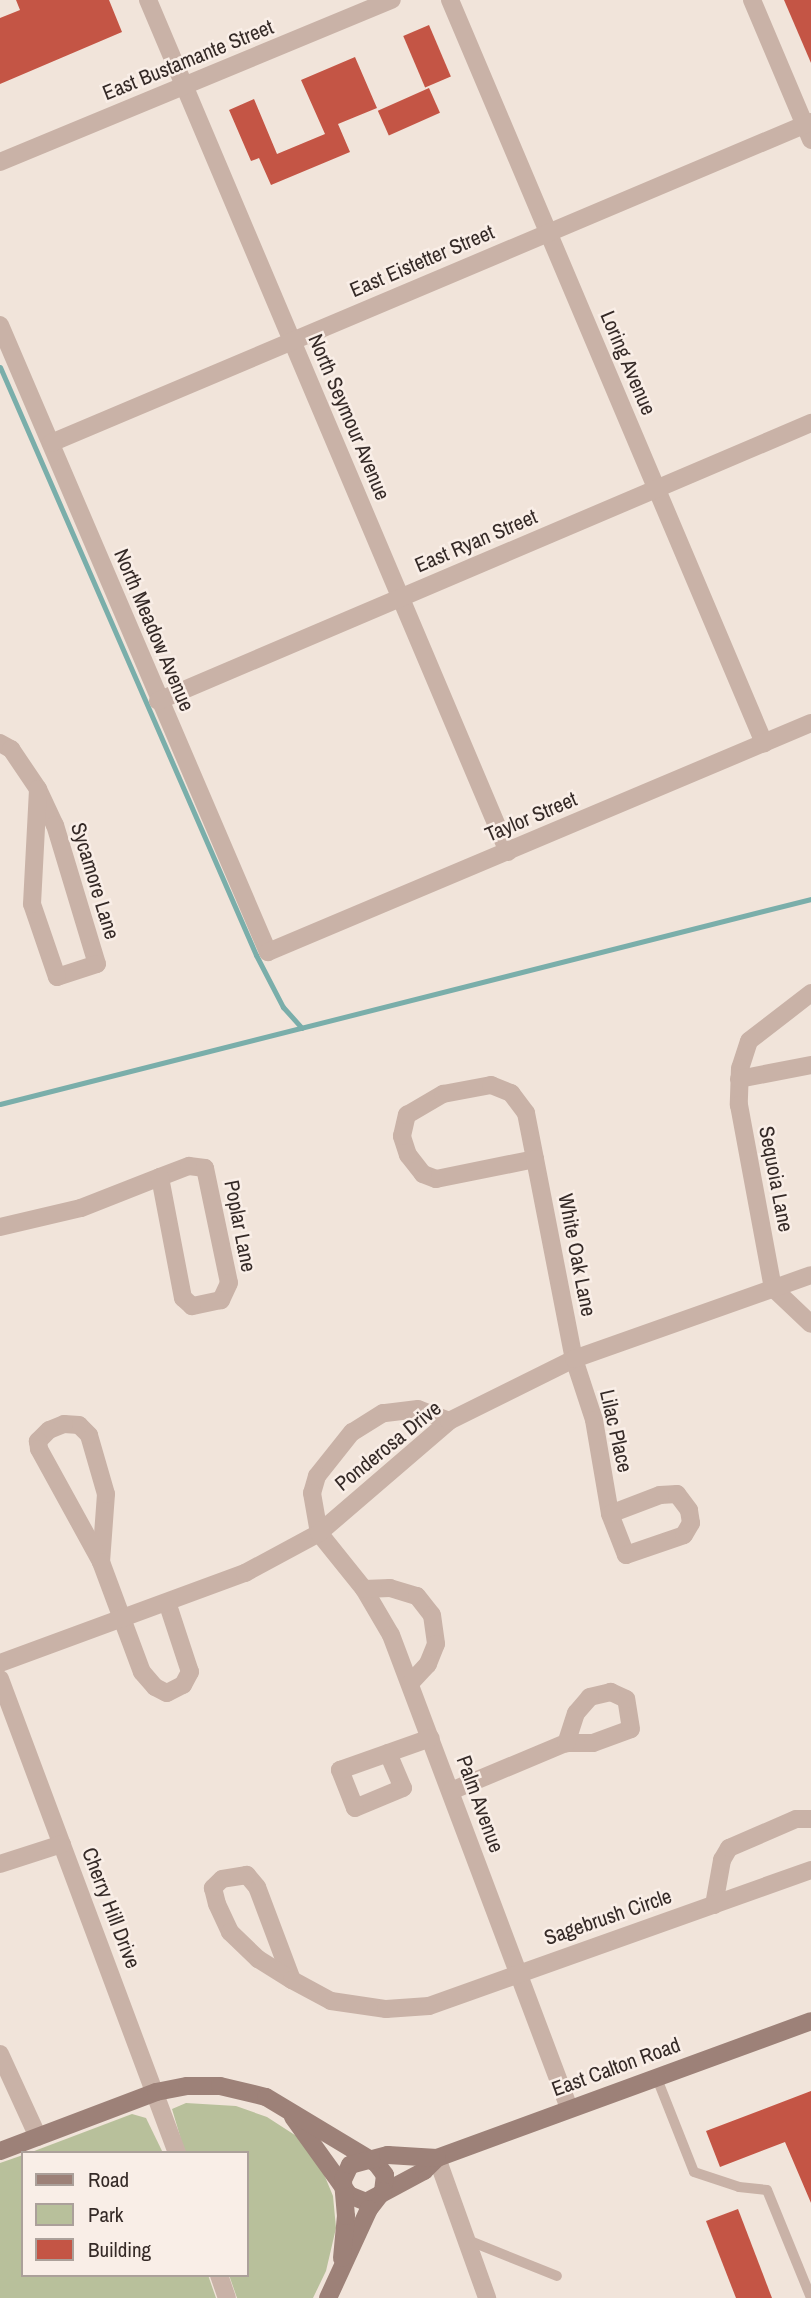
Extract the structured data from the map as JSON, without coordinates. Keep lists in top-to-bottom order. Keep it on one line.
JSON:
{"streets":{"main road":["East Calton Road"],"street":["East Bustamante Street","East Eistetter Street","Loring Avenue","North Seymour Avenue","East Ryan Street","North Meadow Avenue","Taylor Street","Sycamore Lane","Sequoia Lane","Poplar Lane","White Oak Lane","Lilac Place","Ponderosa Drive","Palm Avenue","Cherry Hill Drive","Sagebrush Circle"]},"crossings":[["East Bustamante Street","North Seymour Avenue"],["East Eistetter Street","Loring Avenue"],["East Eistetter Street","North Seymour Avenue"],["East Eistetter Street","North Meadow Avenue"],["Loring Avenue","East Ryan Street"],["Loring Avenue","Taylor Street"],["North Seymour Avenue","East Ryan Street"],["North Seymour Avenue","Taylor Street"],["East Ryan Street","North Meadow Avenue"],["North Meadow Avenue","Taylor Street"],["Sequoia Lane","Ponderosa Drive"],["White Oak Lane","Lilac Place"],["White Oak Lane","Ponderosa Drive"],["Lilac Place","Ponderosa Drive"],["Ponderosa Drive","Palm Avenue"],["Palm Avenue","Sagebrush Circle"],["Palm Avenue","East Calton Road"]],"legend":["Road","Park","Building"]}
